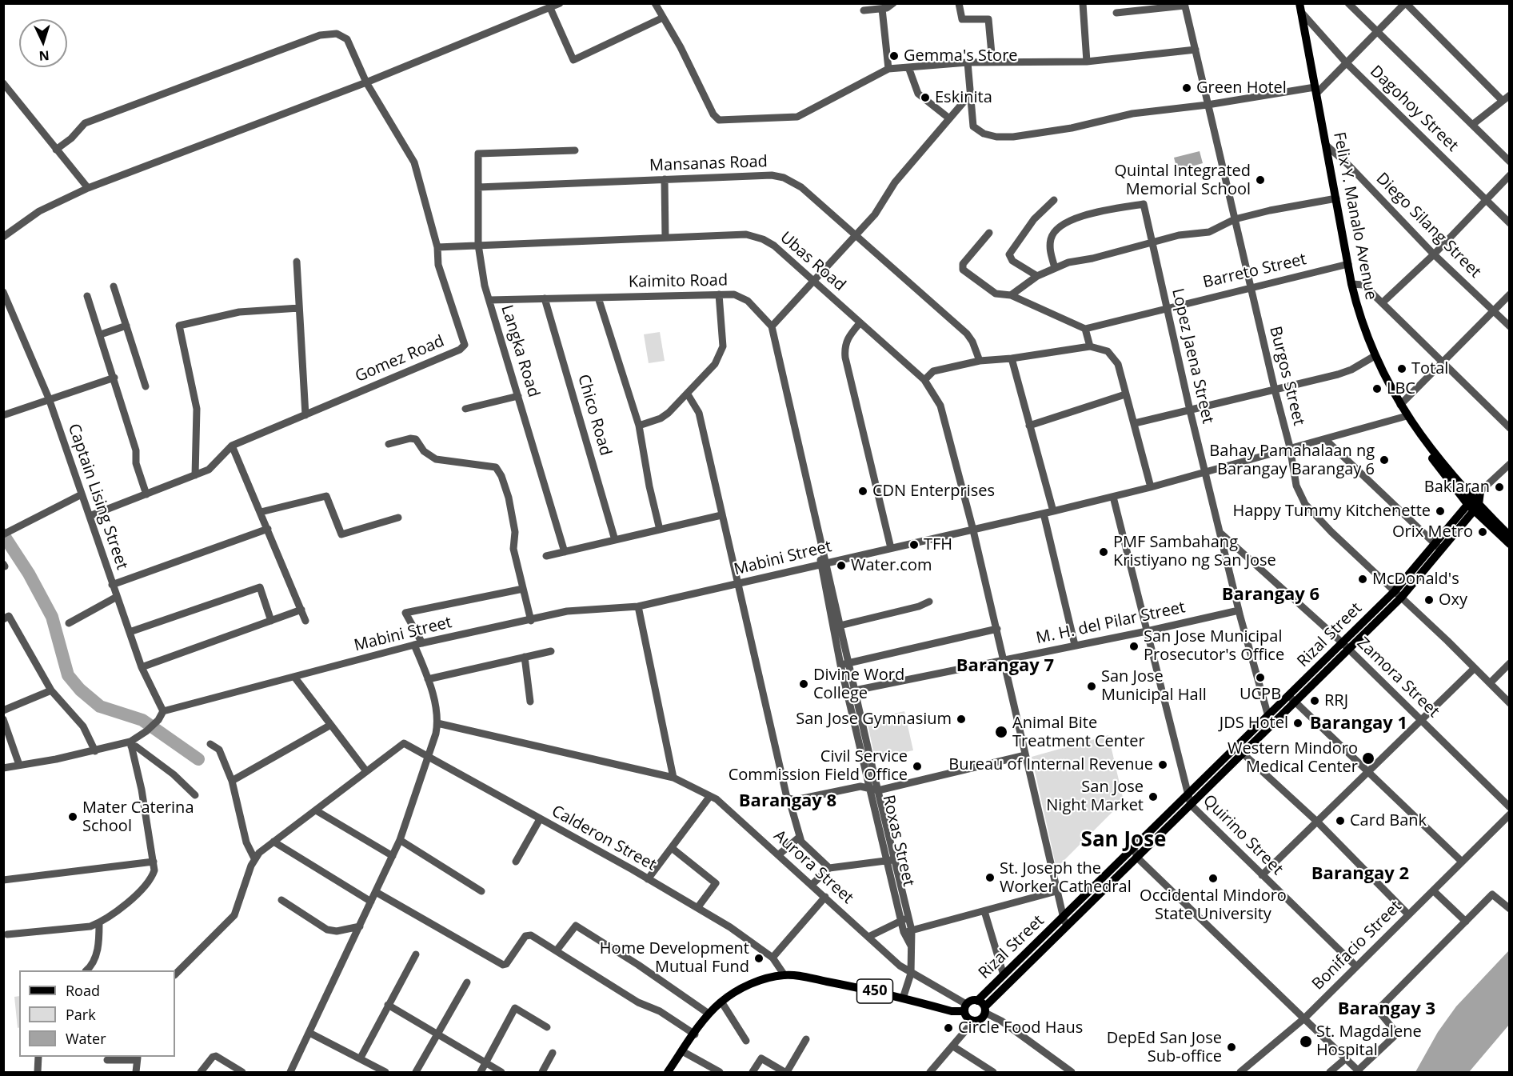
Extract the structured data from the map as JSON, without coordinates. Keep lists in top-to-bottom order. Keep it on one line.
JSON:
{"streets":{"main road":["Felix Y. Manalo Avenue","Rizal Street","450"],"street":["Dagohoy Street","Mansanas Road","Diego Silang Street","Ubas Road","Barreto Street","Kaimito Road","Langka Road","Lopez Jaena Street","Gomez Road","Burgos Street","Chico Road","Captain Lising Street","Mabini Street","M. H. del Pilar Street","Zamora Street","Quirino Street","Calderon Street","Roxas Street","Aurora Street","Bonifacio Street"]},"crossings":[["Dagohoy Street","Felix Y. Manalo Avenue"],["Mansanas Road","Langka Road"],["Felix Y. Manalo Avenue","Diego Silang Street"],["Felix Y. Manalo Avenue","Barreto Street"],["Felix Y. Manalo Avenue","Mabini Street"],["Felix Y. Manalo Avenue","Rizal Street"],["Ubas Road","Langka Road"],["Ubas Road","Gomez Road"],["Ubas Road","Mabini Street"],["Ubas Road","M. H. del Pilar Street"],["Ubas Road","Rizal Street"],["Barreto Street","Lopez Jaena Street"],["Barreto Street","Burgos Street"],["Kaimito Road","Langka Road"],["Kaimito Road","Chico Road"],["Kaimito Road","Roxas Street"],["Lopez Jaena Street","Mabini Street"],["Lopez Jaena Street","M. H. del Pilar Street"],["Lopez Jaena Street","Rizal Street"],["Lopez Jaena Street","Zamora Street"],["Gomez Road","Captain Lising Street"],["Burgos Street","Mabini Street"],["Burgos Street","Rizal Street"],["Captain Lising Street","Mabini Street"],["Mabini Street","Quirino Street"],["Mabini Street","Roxas Street"],["M. H. del Pilar Street","Quirino Street"],["M. H. del Pilar Street","Roxas Street"],["Rizal Street","Zamora Street"],["Rizal Street","Quirino Street"],["Rizal Street","Aurora Street"],["Rizal Street","450"],["Quirino Street","Bonifacio Street"],["Calderon Street","450"],["Roxas Street","Aurora Street"],["Roxas Street","450"],["Aurora Street","450"]],"districts":["Barangay 6","Barangay 7","Barangay 1","Barangay 8","San Jose","Barangay 2","Barangay 3"],"places":["Gemma's Store","Green Hotel","Eskinita","Quintal Integrated Memorial School","Total","LBC","Bahay Pamahalaan ng Barangay Barangay 6","Baklaran","CDN Enterprises","Happy Tummy Kitchenette","Orix Metro","TFH","PMF Sambahang Kristiyano ng San Jose","Water.com","McDonald's","Oxy","San Jose Municipal Prosecutor's Office","UCPB","Divine Word College","San Jose Municipal Hall","RRJ","San Jose Gymnasium","JDS Hotel","Animal Bite Treatment Center","Western Mindoro Medical Center","Bureau of Internal Revenue","Civil Service Commission Field Office","San Jose Night Market","Mater Caterina School","Card Bank","St. Joseph the Worker Cathedral","Occidental Mindoro State University","Home Development Mutual Fund","Circle Food Haus","St. Magdalene Hospital","DepEd San Jose Sub-office"],"legend":["Road","Park","Water"],"north":"bottom"}
